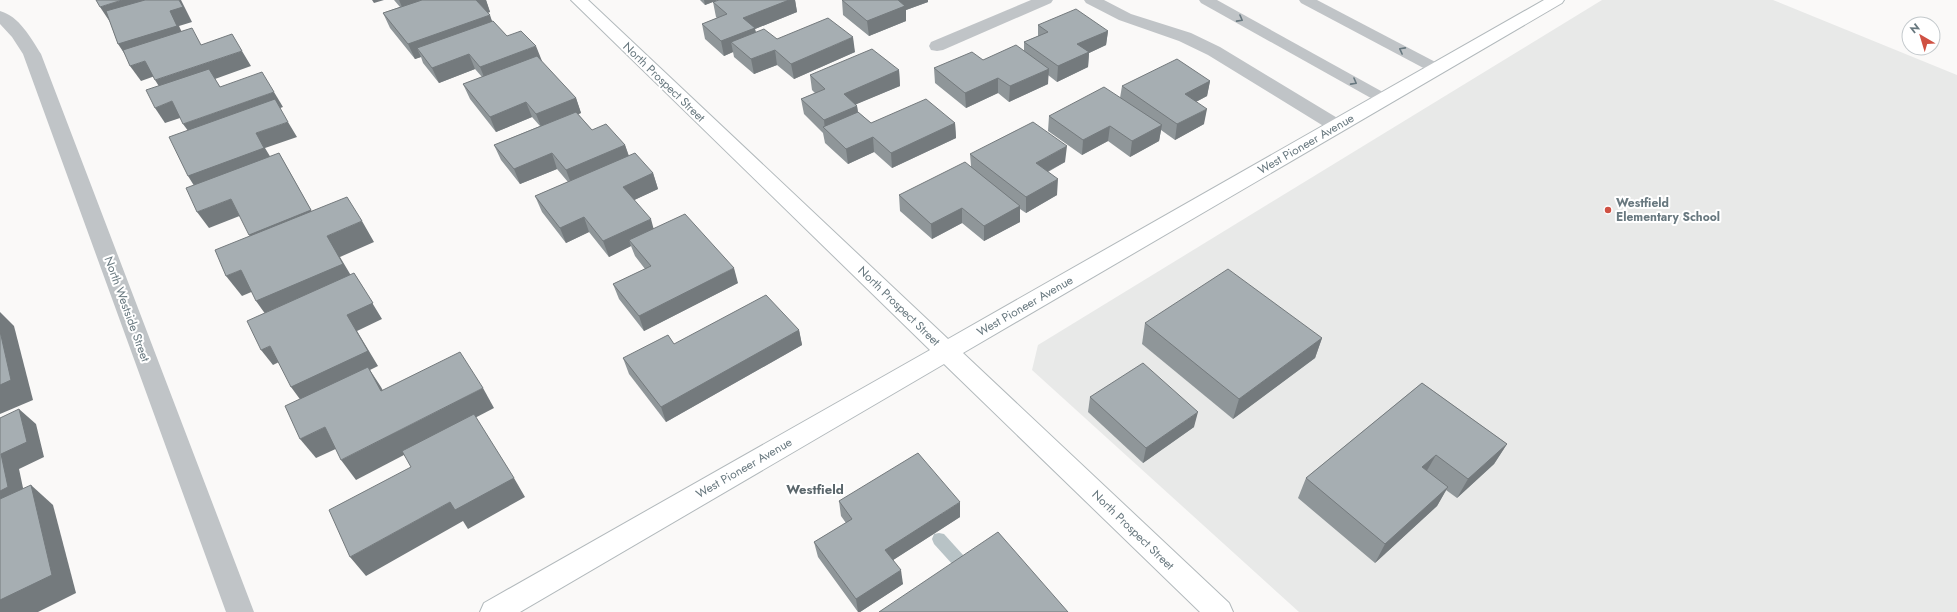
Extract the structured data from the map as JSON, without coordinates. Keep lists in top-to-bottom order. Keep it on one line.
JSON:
{"streets":{"street":["North Prospect Street","West Pioneer Avenue","North Westside Street"]},"crossings":[["North Prospect Street","West Pioneer Avenue"]],"districts":["Westfield"],"places":["Westfield Elementary School"],"north":"top left"}
